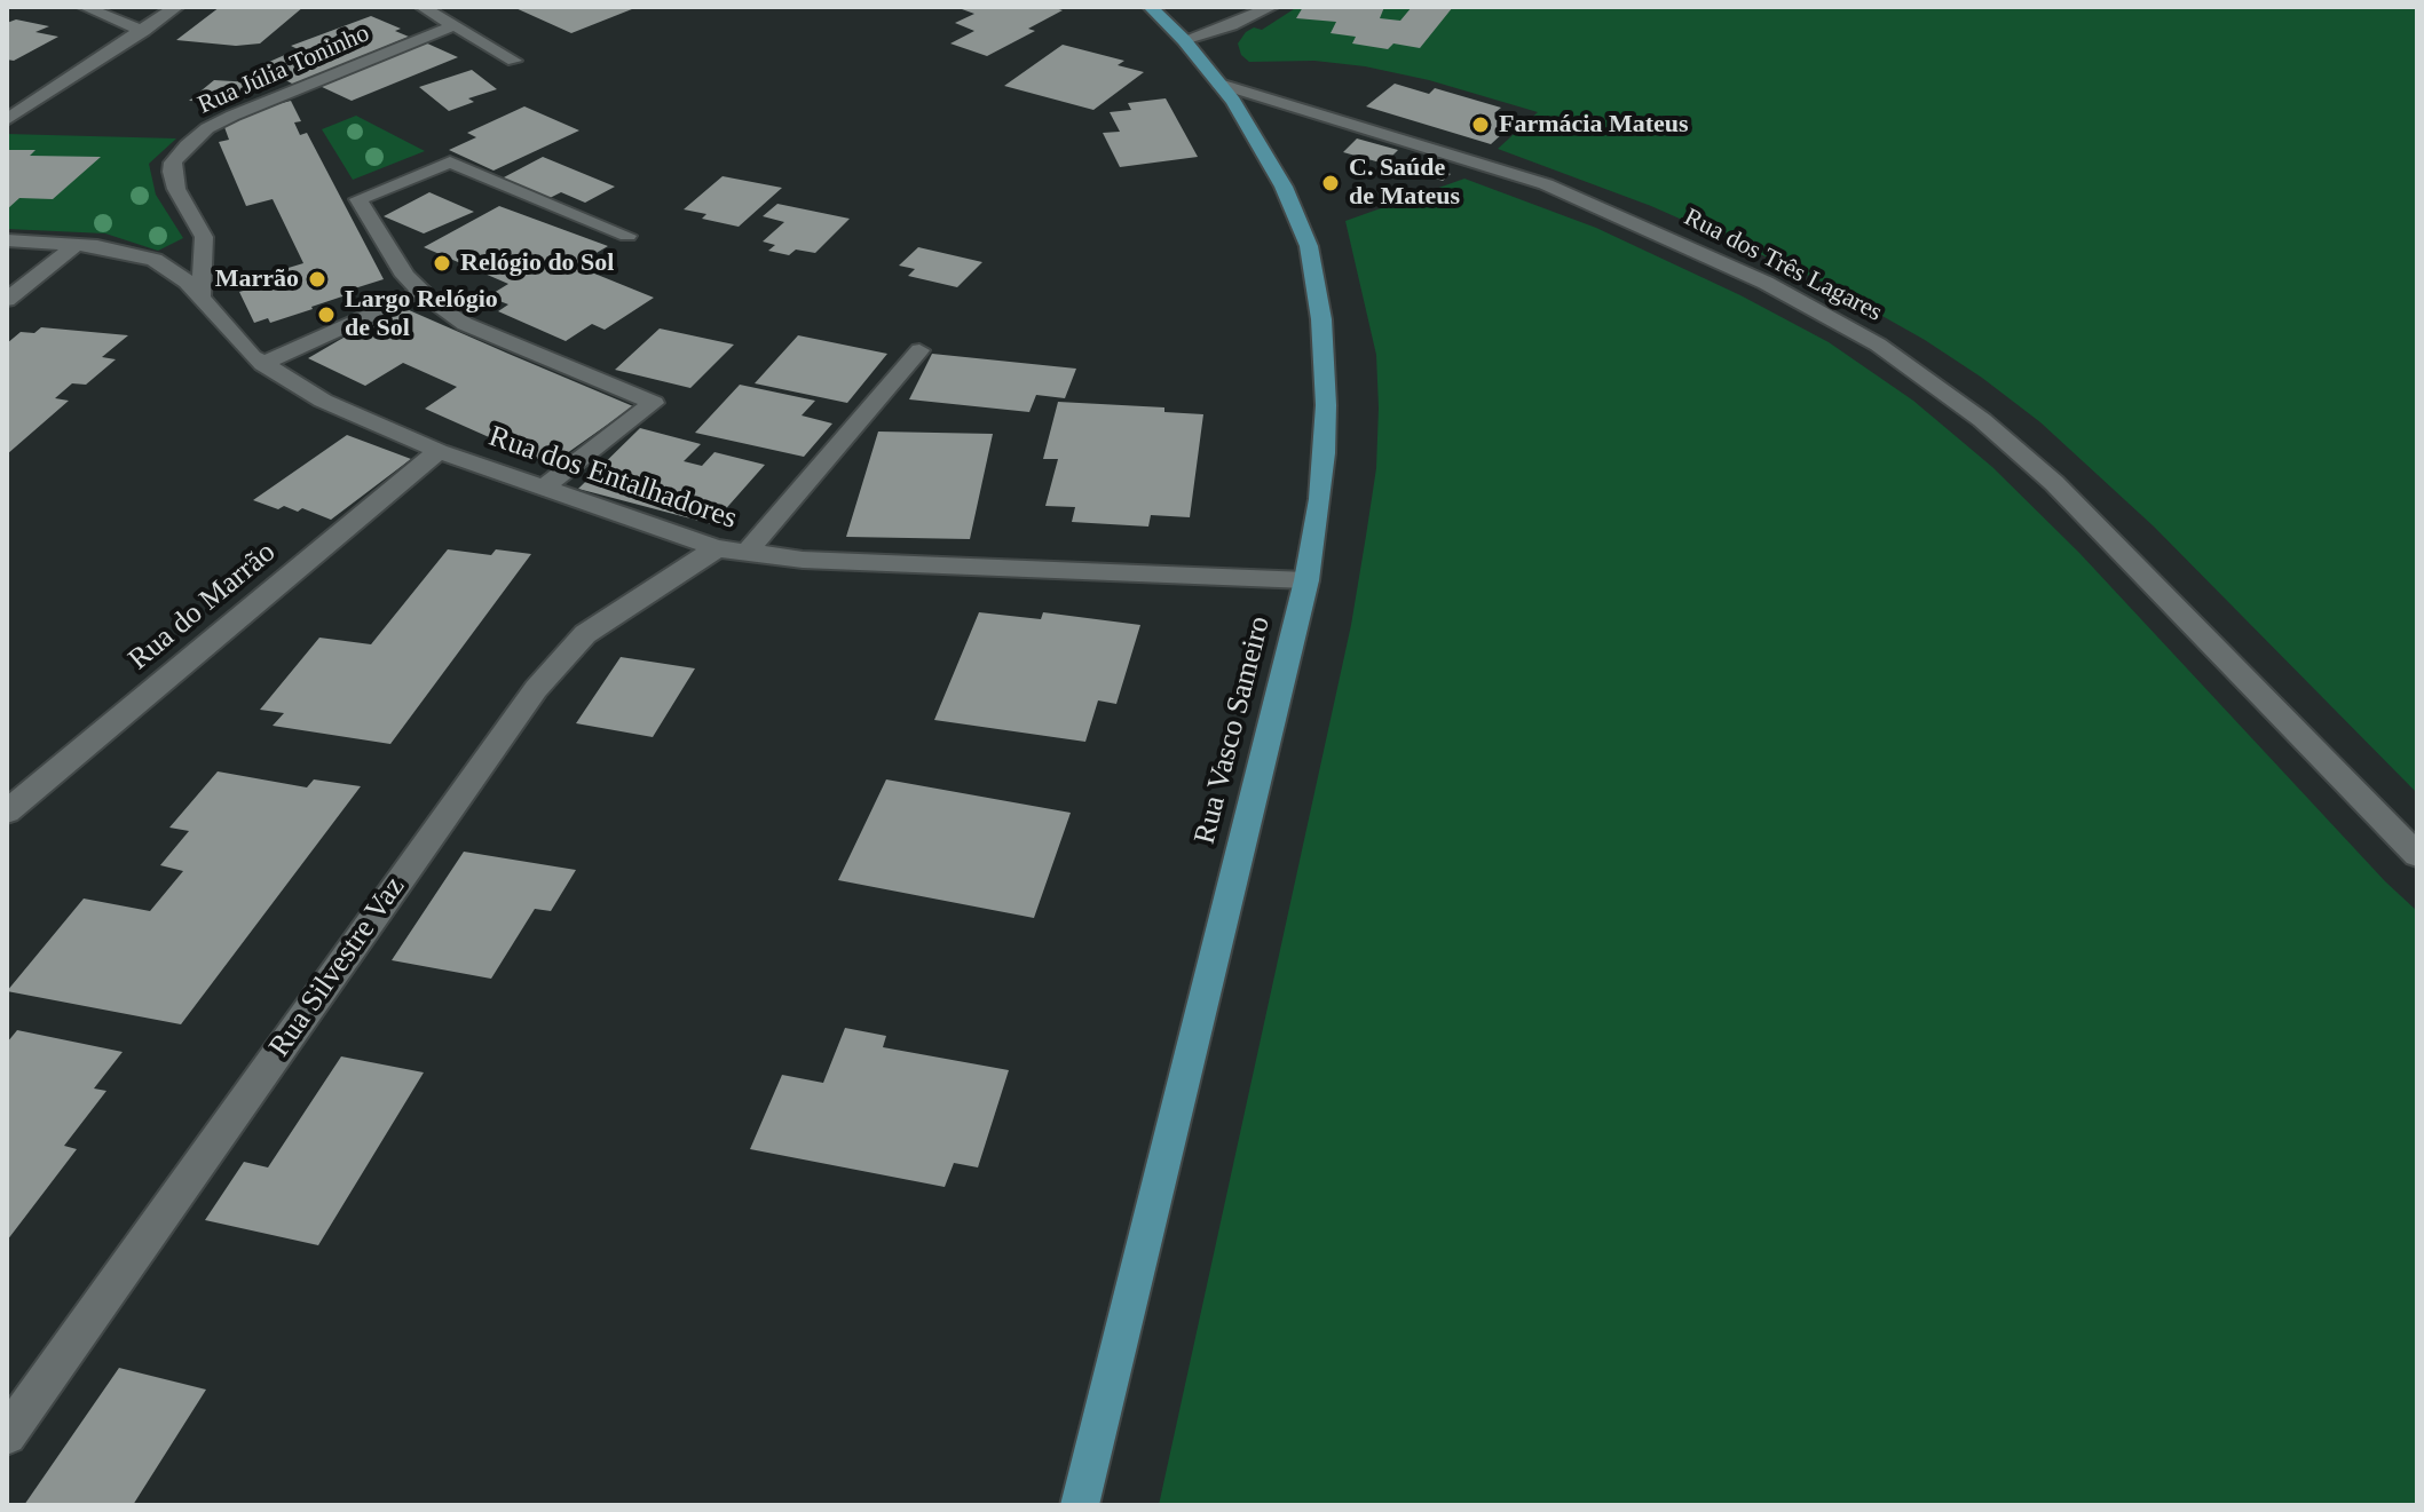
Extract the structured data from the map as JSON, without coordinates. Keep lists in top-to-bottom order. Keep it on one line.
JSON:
{"streets":{"main road":["Rua Vasco Sameiro"],"street":["Rua Júlia Toninho","Rua dos Três Lagares","Rua dos Entalhadores","Rua do Marrão","Rua Silvestre Vaz"]},"crossings":[["Rua Júlia Toninho","Rua dos Entalhadores"],["Rua dos Três Lagares","Rua Vasco Sameiro"],["Rua dos Entalhadores","Rua do Marrão"],["Rua dos Entalhadores","Rua Vasco Sameiro"],["Rua dos Entalhadores","Rua Silvestre Vaz"]],"places":["Farmácia Mateus","C. Saúde de Mateus","Relógio do Sol","Marrão","Largo Relógio de Sol"]}
